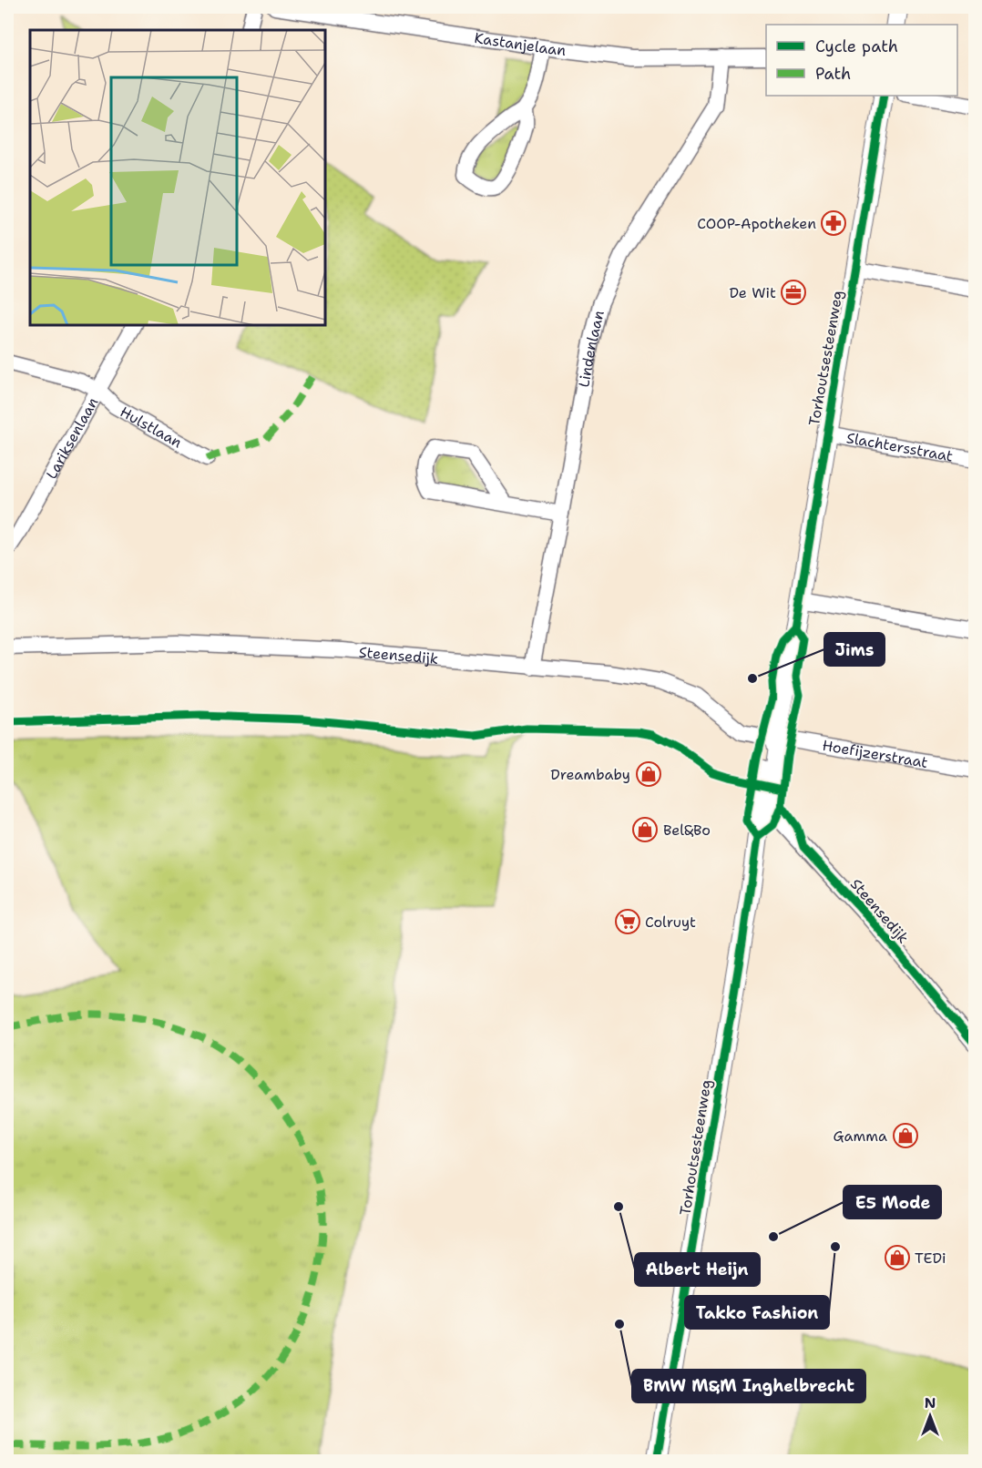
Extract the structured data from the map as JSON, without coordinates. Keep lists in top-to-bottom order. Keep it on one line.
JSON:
{"streets":{"main road":["Torhoutsesteenweg"],"street":["Kastanjelaan","Lindenlaan","Hulstlaan","Lariksenlaan","Slachtersstraat","Steensedijk","Hoefijzerstraat"]},"crossings":[["Kastanjelaan","Lindenlaan"],["Lindenlaan","Steensedijk"],["Torhoutsesteenweg","Slachtersstraat"],["Torhoutsesteenweg","Steensedijk"],["Torhoutsesteenweg","Hoefijzerstraat"],["Hulstlaan","Lariksenlaan"],["Steensedijk","Hoefijzerstraat"]],"places":{"pharmacy":["COOP-Apotheken"],"office":["De Wit"],"other":["Jims","Albert Heijn","E5 Mode","Takko Fashion","BMW M&M Inghelbrecht"],"shop":["Dreambaby","Bel&Bo","Gamma","TEDi"],"supermarket":["Colruyt"]},"legend":["Cycle path","Path"],"north":"top"}
